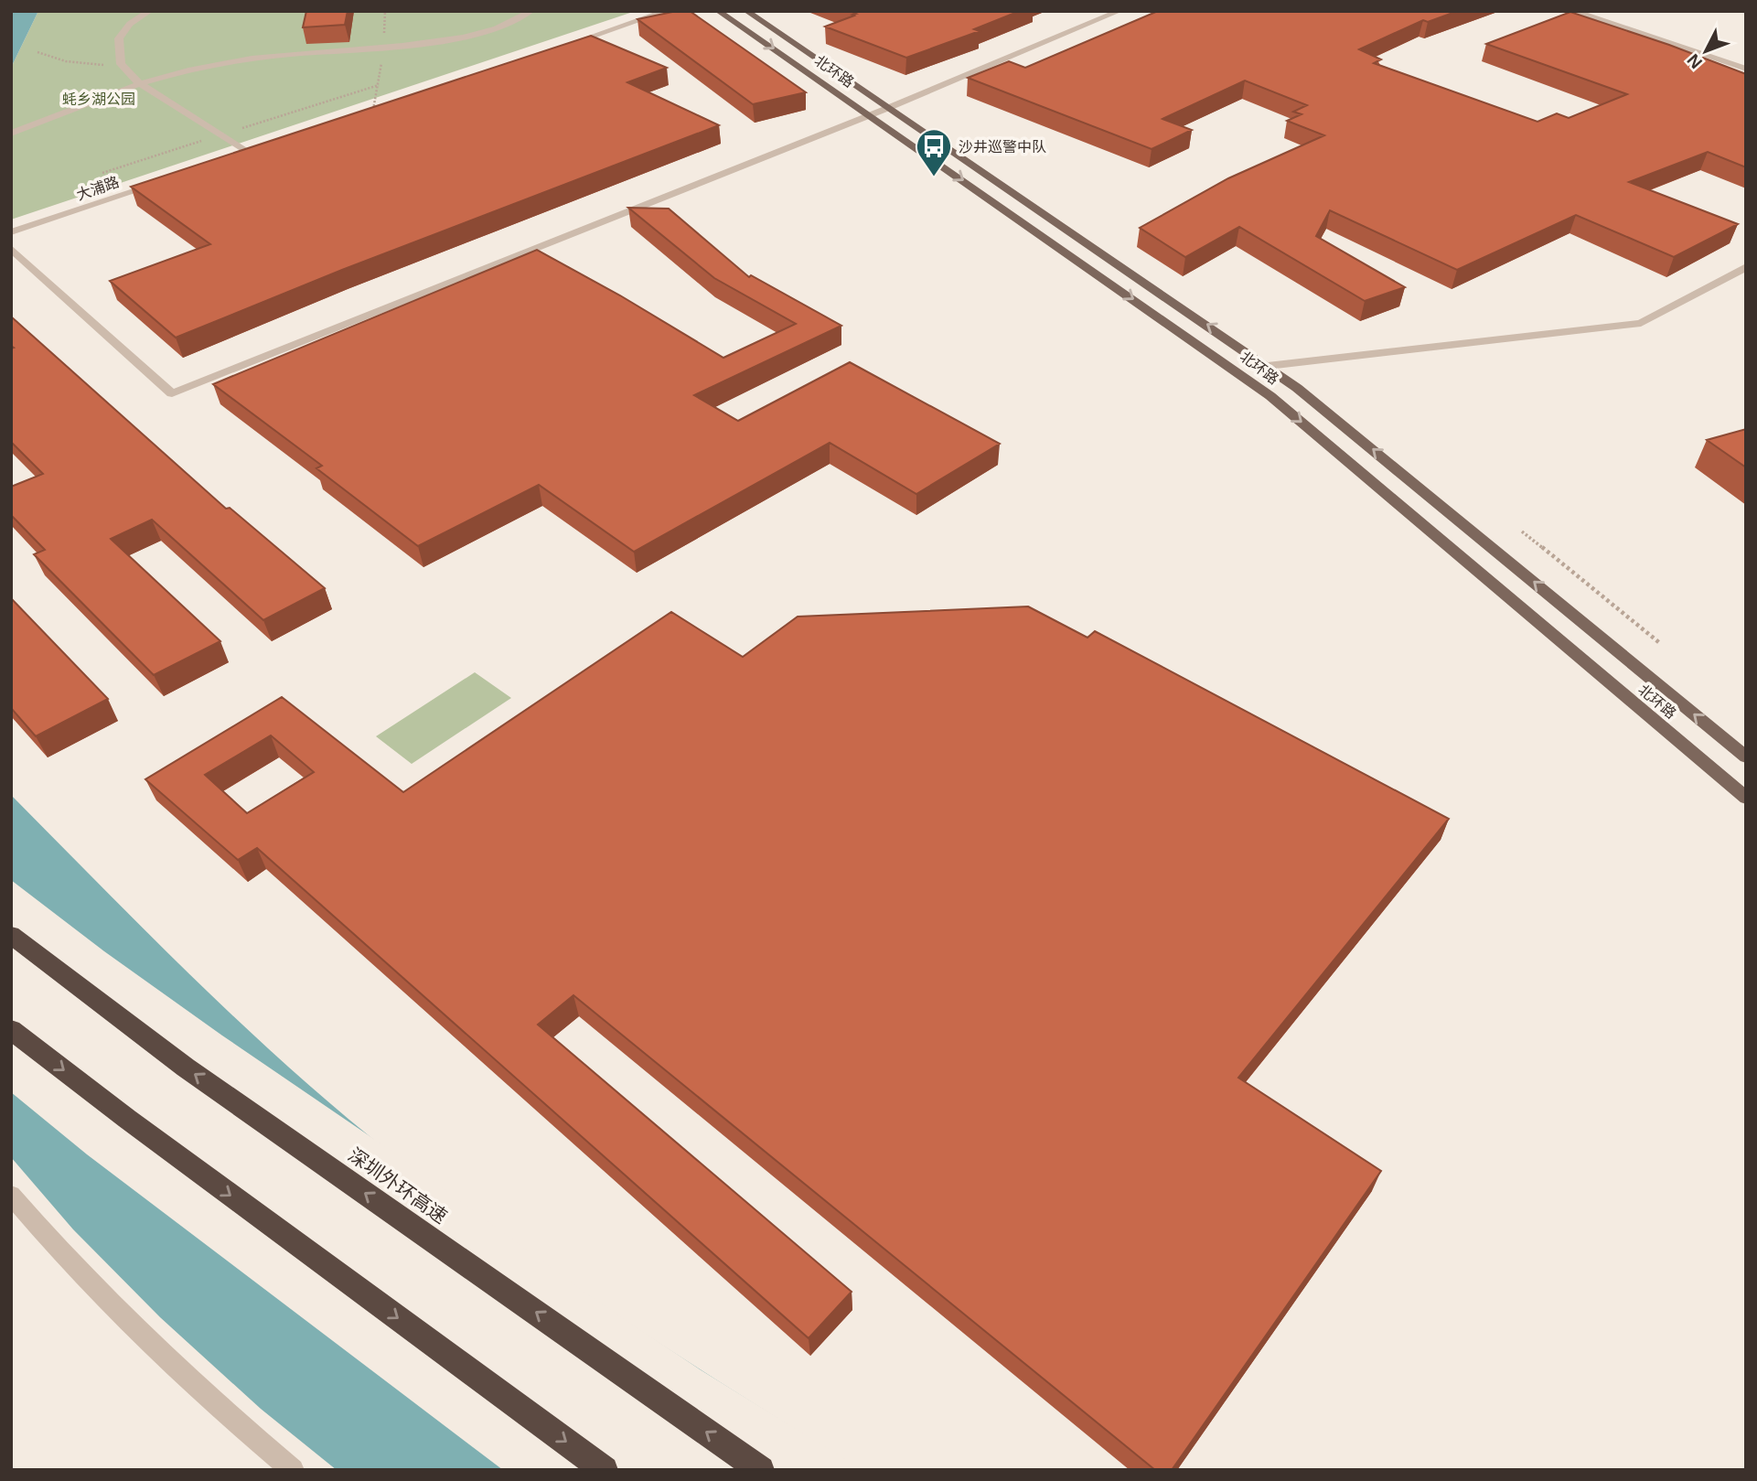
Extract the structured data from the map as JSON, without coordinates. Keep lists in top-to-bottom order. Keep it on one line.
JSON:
{"streets":{"highway":["深圳外环高速"],"main road":["北环路"],"street":["大浦路"]},"parks":["蚝乡湖公园"],"places":{"bus stop":["沙井巡警中队"]},"north":"bottom left"}
